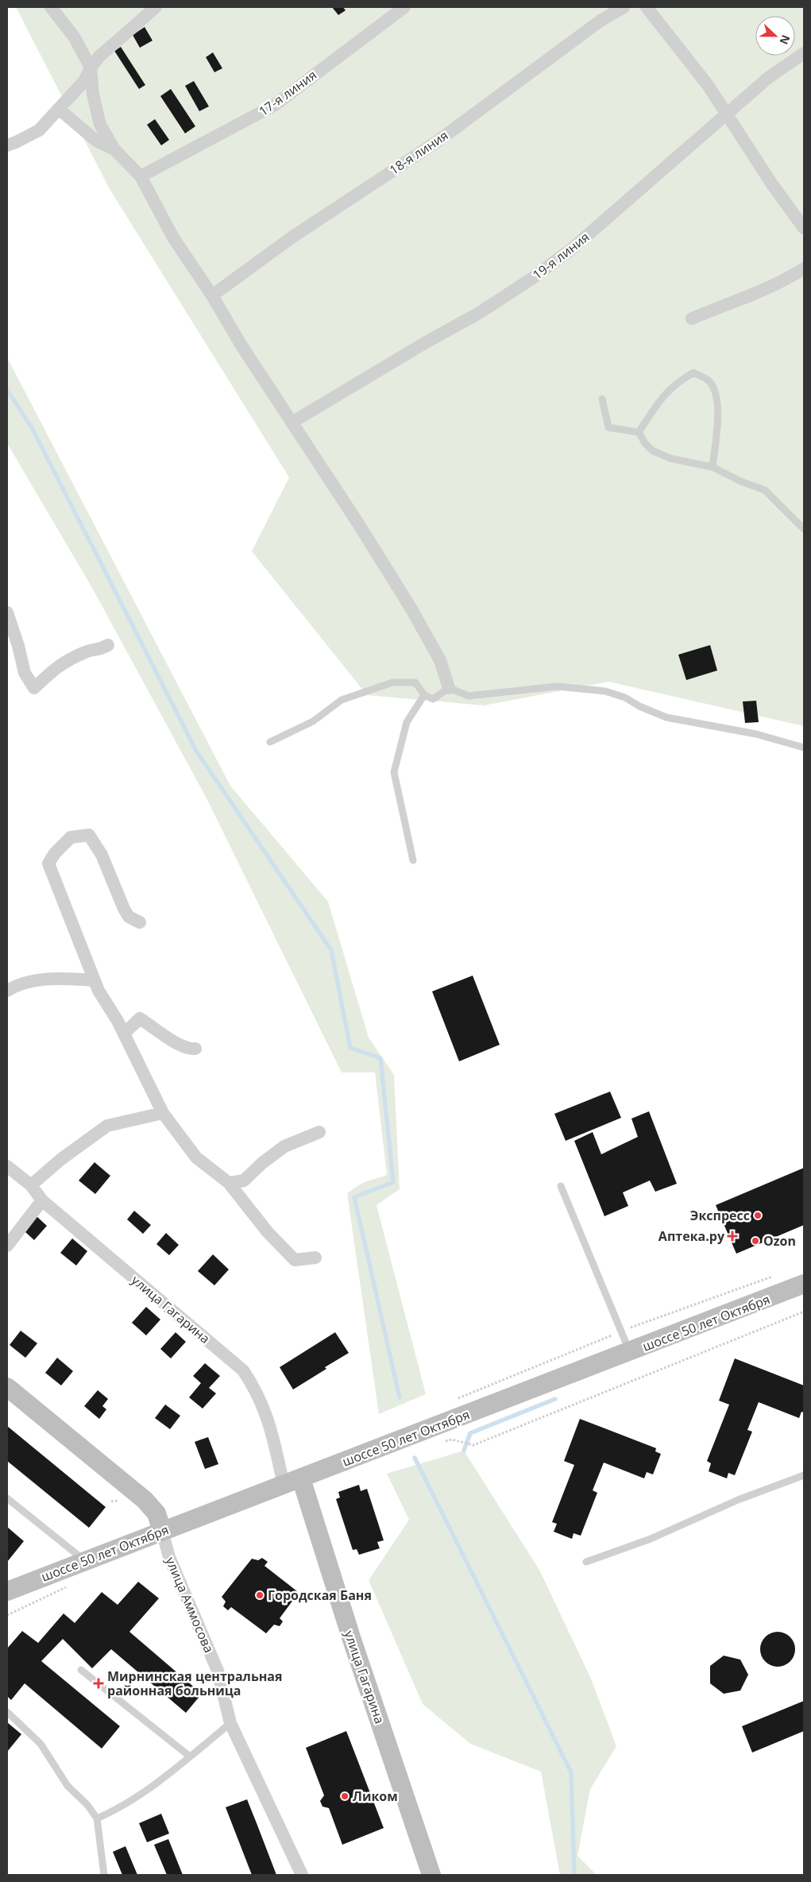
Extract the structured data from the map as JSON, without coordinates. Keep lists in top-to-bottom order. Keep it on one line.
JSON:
{"streets":{"street":["17-я линия","18-я линия","19-я линия","улица Гагарина","шоссе 50 лет Октября","улица Аммосова"]},"crossings":[["улица Гагарина","шоссе 50 лет Октября"],["шоссе 50 лет Октября","улица Аммосова"]],"places":{"other":["Экспресс","Ozon","Городская Баня","Ликом"],"health":["Аптека.ру","Мирнинская центральная районная больница"]},"north":"right"}
